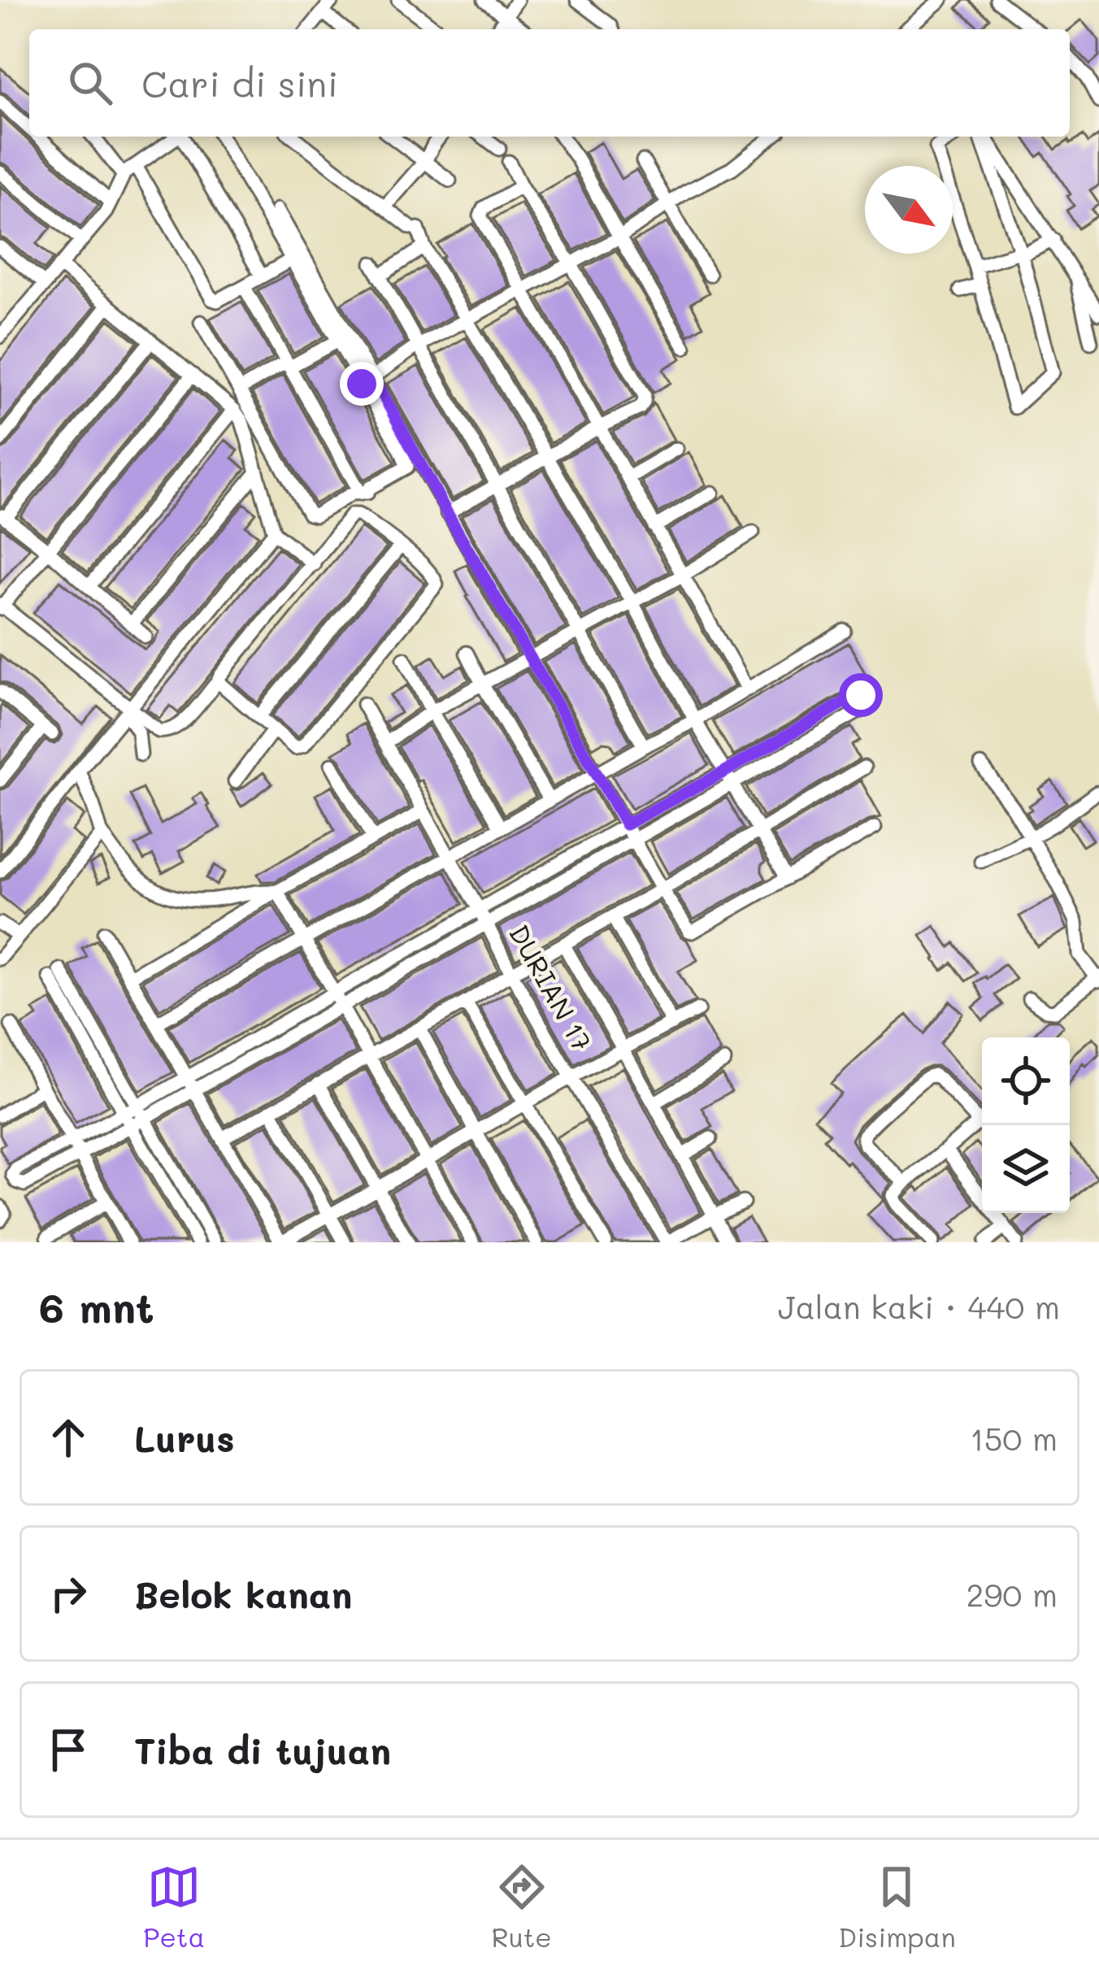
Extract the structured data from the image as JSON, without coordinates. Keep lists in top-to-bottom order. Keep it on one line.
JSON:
{"streets":{"street":["DURIAN 17"]},"north":"bottom right","page":{"search":"Cari di sini","heading":["6 mnt","Jalan kaki · 440 m"],"list":[["Lurus","150 m"],["Belok kanan","290 m"],"Tiba di tujuan"],"nav":["Peta","Rute","Disimpan"]}}
